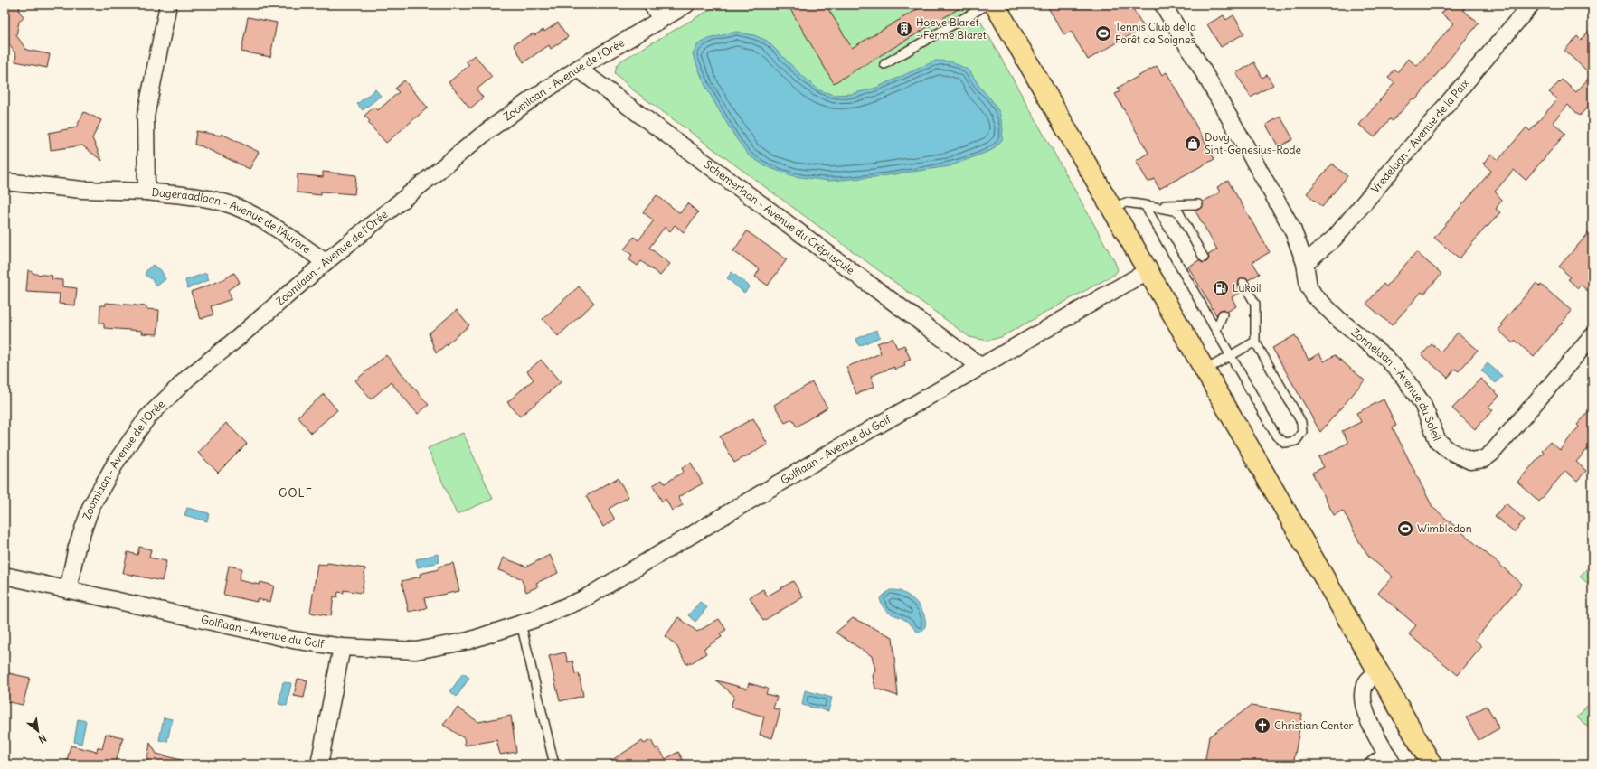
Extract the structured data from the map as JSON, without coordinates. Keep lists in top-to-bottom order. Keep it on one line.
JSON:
{"streets":{"street":["Zoomlaan - Avenue de l'Orée","Vredelaan - Avenue de la Paix","Schemerlaan - Avenue du Crépuscule","Dageraadlaan - Avenue de l'Aurore","Zonnelaan - Avenue du Soleil","Golflaan - Avenue du Golf"]},"crossings":[["Zoomlaan - Avenue de l'Orée","Schemerlaan - Avenue du Crépuscule"],["Zoomlaan - Avenue de l'Orée","Dageraadlaan - Avenue de l'Aurore"],["Zoomlaan - Avenue de l'Orée","Golflaan - Avenue du Golf"],["Vredelaan - Avenue de la Paix","Zonnelaan - Avenue du Soleil"],["Schemerlaan - Avenue du Crépuscule","Golflaan - Avenue du Golf"]],"districts":["GOLF"],"places":{"building":["Hoeve Blaret - Ferme Blaret"],"sports":["Tennis Club de la Forêt de Soignes","Wimbledon"],"shop":["Dovy Sint-Genesius-Rode"],"fuel station":["Lukoil"],"church":["Christian Center"]},"north":"bottom right"}
